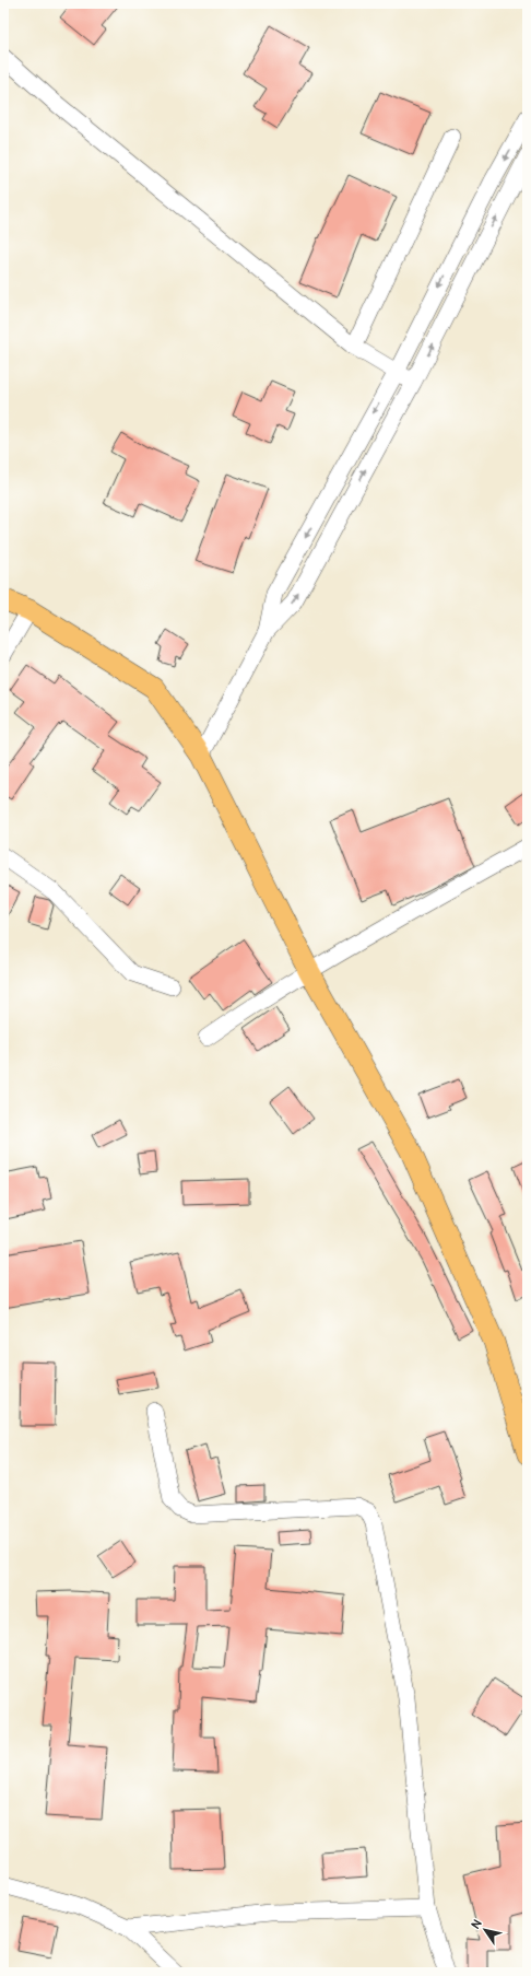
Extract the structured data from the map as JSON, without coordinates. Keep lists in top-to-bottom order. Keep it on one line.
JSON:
{"north":"top left"}
